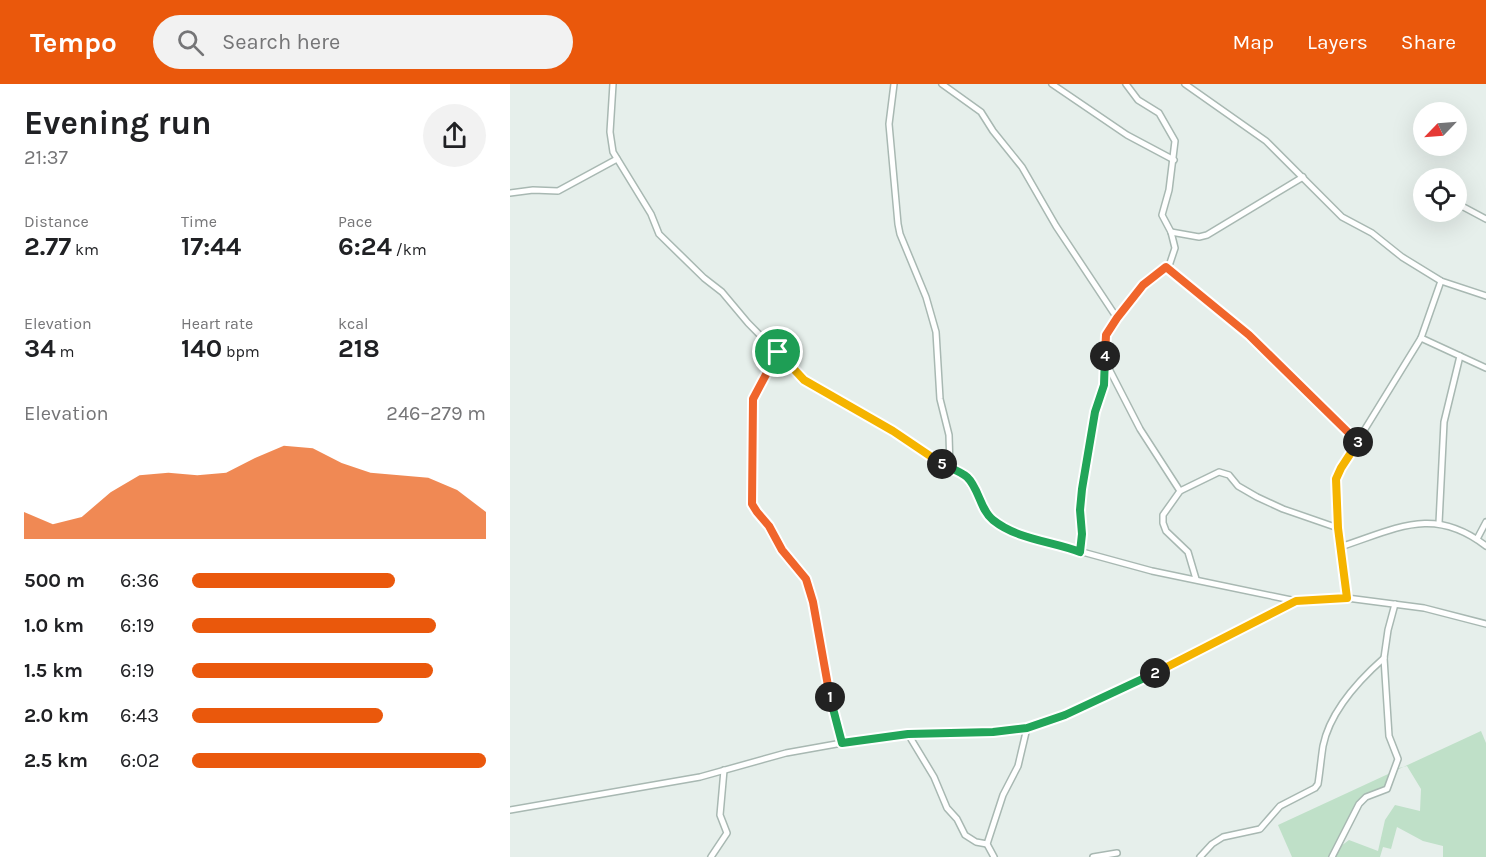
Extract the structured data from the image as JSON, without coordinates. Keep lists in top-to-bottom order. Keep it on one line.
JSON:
{"north":"bottom left","page":{"header":"Tempo","search":"Search here","nav":["Map","Layers","Share"],"heading":["Evening run","21:37"],"stats":[["Distance","2.77 km"],["Time","17:44"],["Pace","6:24 /km"],["Elevation","34 m"],["Heart rate","140 bpm"],["kcal","218"]],"pins":["4","3","5","2","1"],"chart":["Elevation","246–279 m"],"list":[{"name":"500 m","note":"6:36"},{"name":"1.0 km","note":"6:19"},{"name":"1.5 km","note":"6:19"},{"name":"2.0 km","note":"6:43"},{"name":"2.5 km","note":"6:02"}]}}
